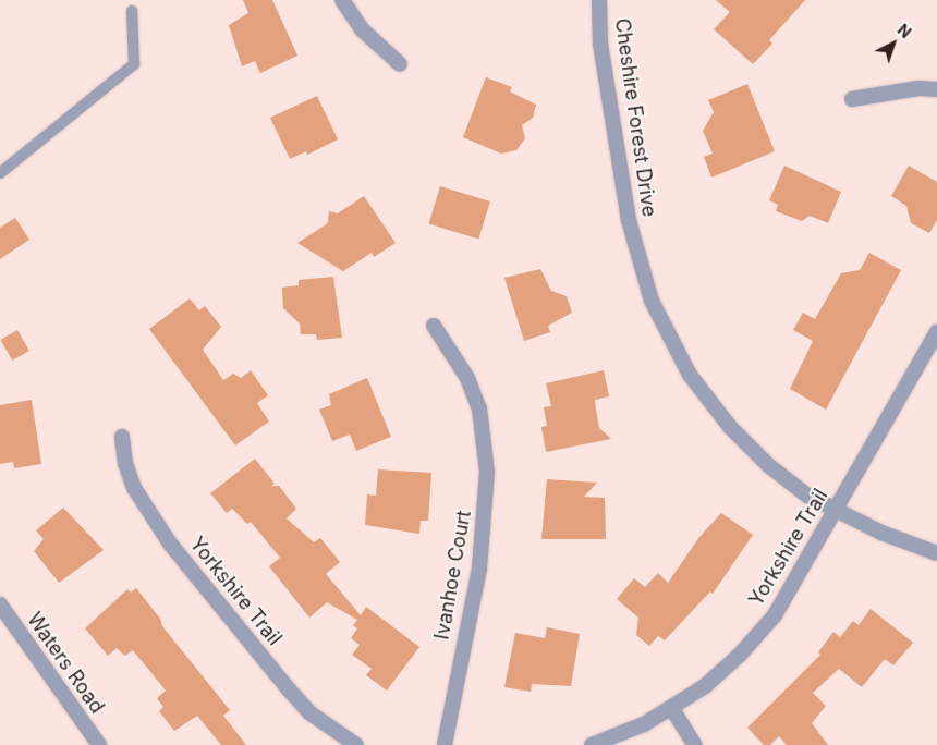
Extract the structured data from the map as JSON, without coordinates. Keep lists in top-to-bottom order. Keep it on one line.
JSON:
{"streets":{"street":["Cheshire Forest Drive","Yorkshire Trail","Ivanhoe Court","Waters Road"]},"crossings":[["Cheshire Forest Drive","Yorkshire Trail"]],"north":"top right"}
